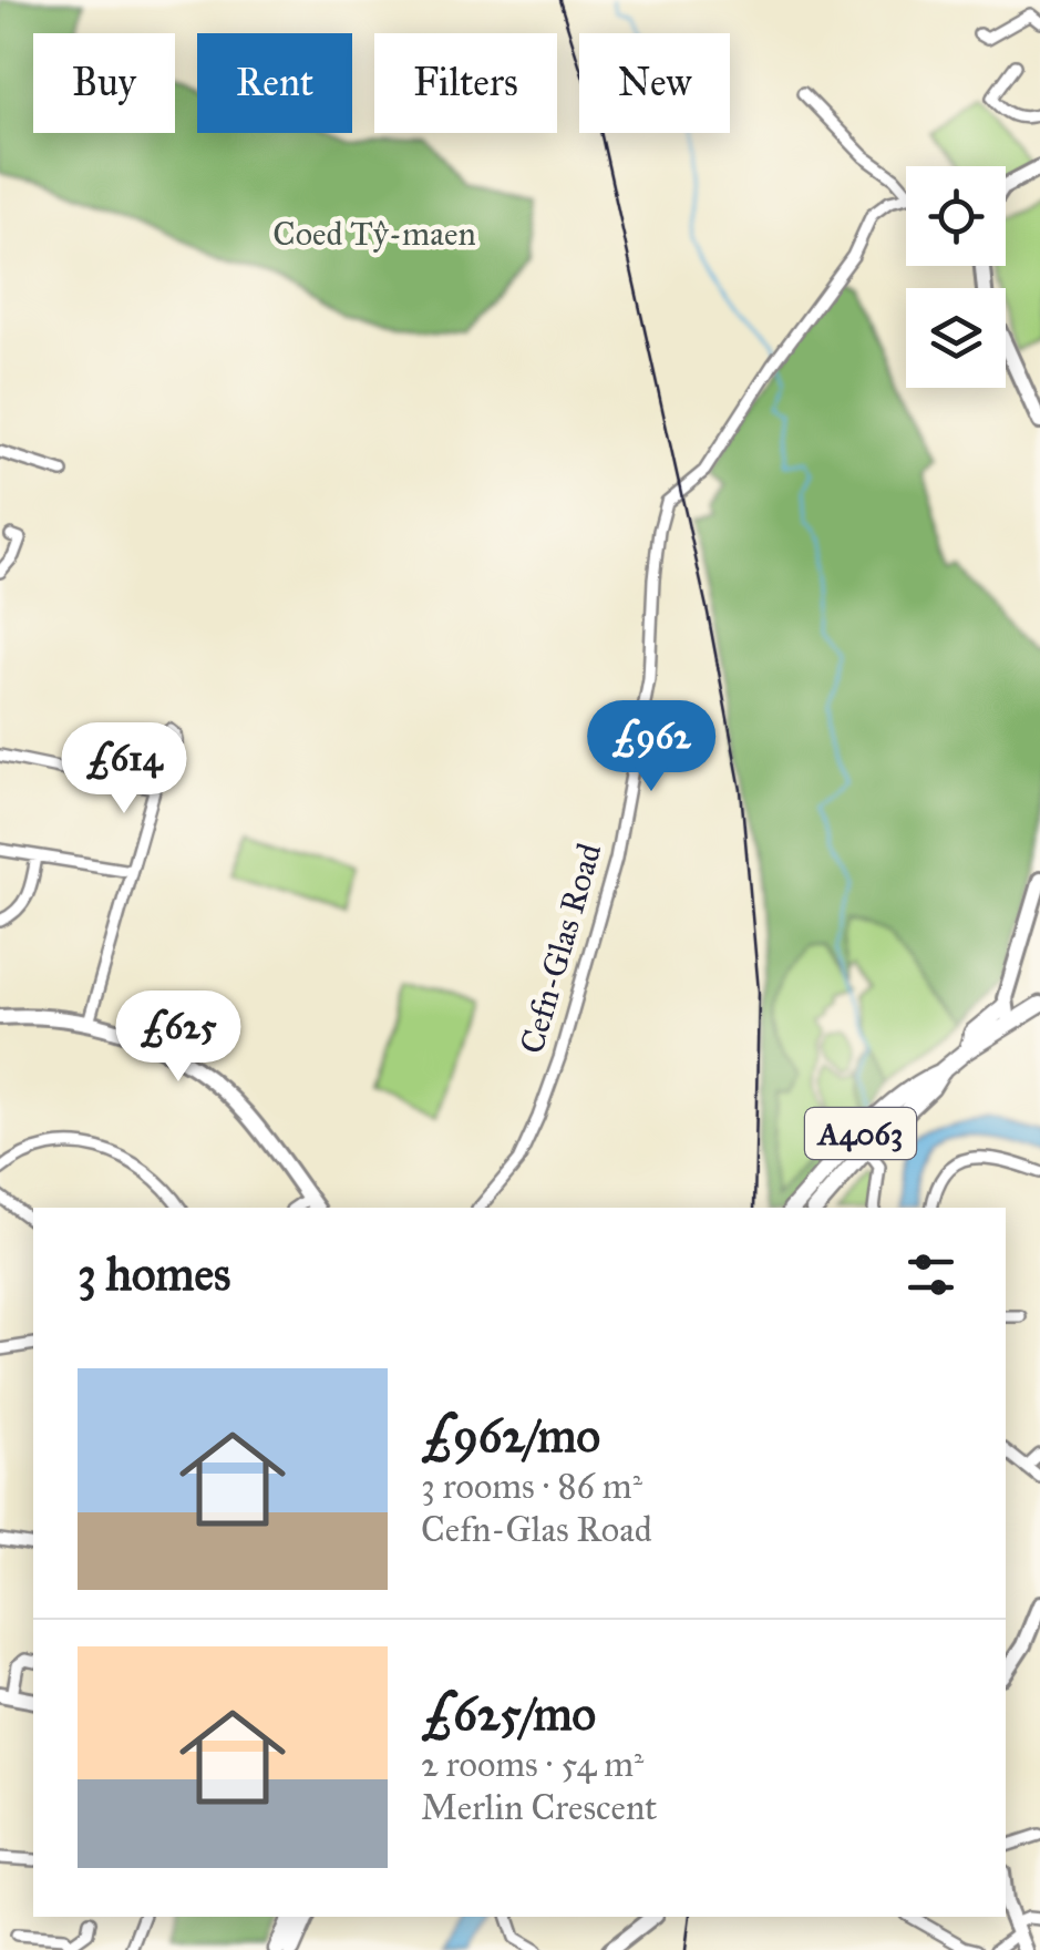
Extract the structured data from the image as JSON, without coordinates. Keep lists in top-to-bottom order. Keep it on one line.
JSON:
{"streets":{"main road":["A4063"],"street":["Cefn-Glas Road"]},"parks":["Coed Tŷ-maen"],"page":{"chip":["Buy","Rent","Filters","New"],"price":["£962","£614","£625"],"heading":"3 homes","list":[{"name":"£962/mo","note":"3 rooms · 86 m² · Cefn-Glas Road"},{"name":"£625/mo","note":"2 rooms · 54 m² · Merlin Crescent"}]}}
